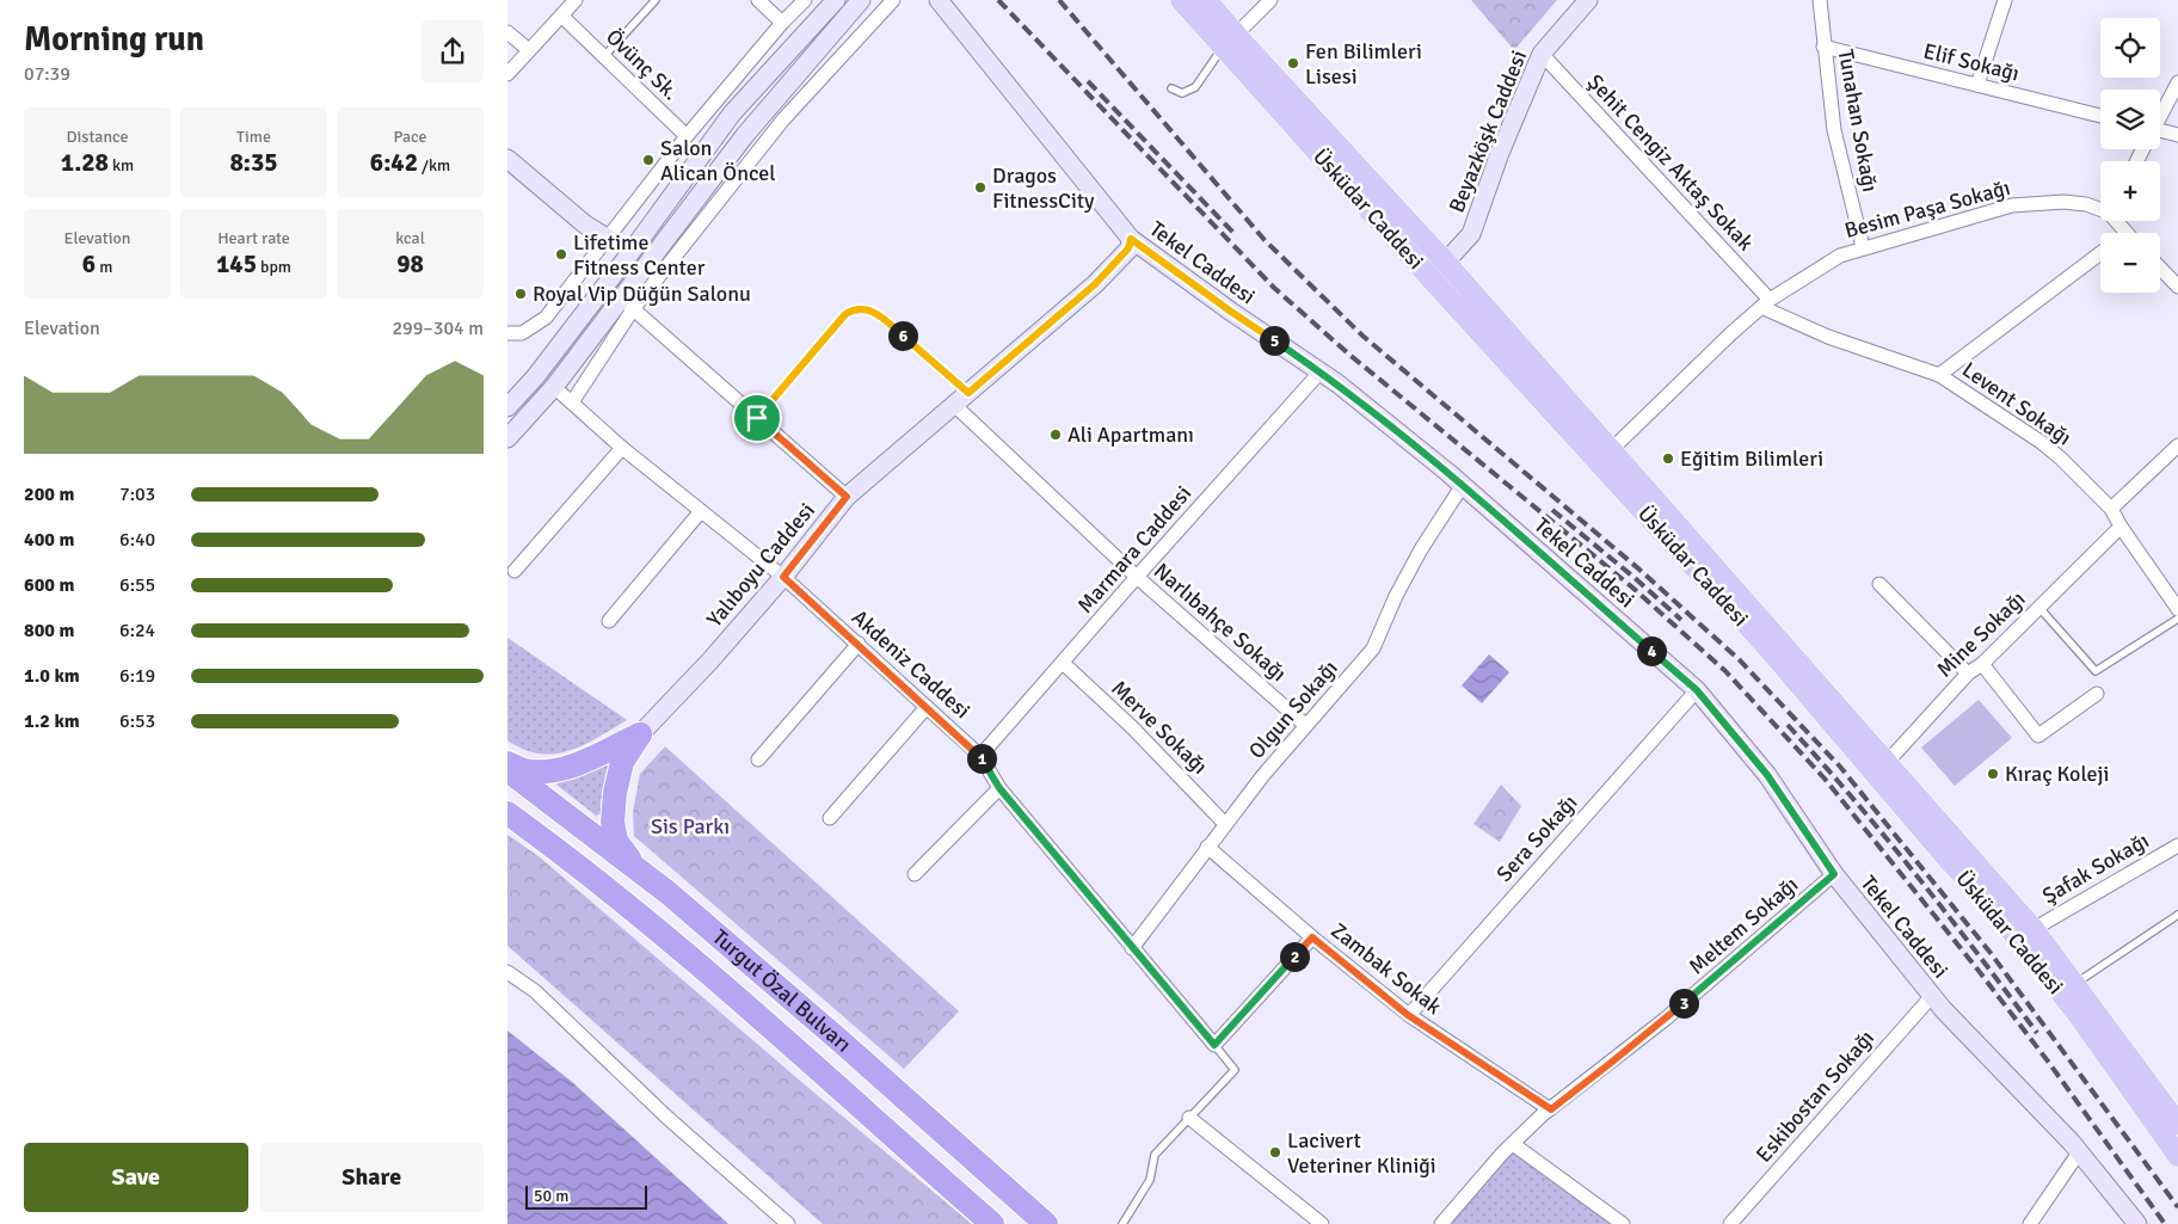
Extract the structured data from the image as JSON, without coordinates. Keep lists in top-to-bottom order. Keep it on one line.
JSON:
{"streets":{"highway":["Turgut Özal Bulvarı"],"main road":["Üsküdar Caddesi"],"street":["Elif Sokağı","Övünç Sk.","Tunahan Sokağı","Beyazköşk Caddesi","Şehit Cengiz Aktaş Sokak","Besim Paşa Sokağı","Tekel Caddesi","Levent Sokağı","Marmara Caddesi","Yalıboyu Caddesi","Narlıbahçe Sokağı","Mine Sokağı","Akdeniz Caddesi","Olgun Sokağı","Merve Sokağı","Sera Sokağı","Şafak Sokağı","Meltem Sokağı","Zambak Sokak","Eskibostan Sokağı"]},"crossings":[["Elif Sokağı","Tunahan Sokağı"],["Tunahan Sokağı","Besim Paşa Sokağı"],["Beyazköşk Caddesi","Şehit Cengiz Aktaş Sokak"],["Beyazköşk Caddesi","Üsküdar Caddesi"],["Şehit Cengiz Aktaş Sokak","Besim Paşa Sokağı"],["Şehit Cengiz Aktaş Sokak","Levent Sokağı"],["Üsküdar Caddesi","Besim Paşa Sokağı"],["Üsküdar Caddesi","Mine Sokağı"],["Üsküdar Caddesi","Şafak Sokağı"],["Besim Paşa Sokağı","Levent Sokağı"],["Tekel Caddesi","Marmara Caddesi"],["Tekel Caddesi","Yalıboyu Caddesi"],["Tekel Caddesi","Olgun Sokağı"],["Tekel Caddesi","Sera Sokağı"],["Tekel Caddesi","Meltem Sokağı"],["Tekel Caddesi","Eskibostan Sokağı"],["Levent Sokağı","Mine Sokağı"],["Marmara Caddesi","Narlıbahçe Sokağı"],["Marmara Caddesi","Akdeniz Caddesi"],["Marmara Caddesi","Merve Sokağı"],["Yalıboyu Caddesi","Narlıbahçe Sokağı"],["Yalıboyu Caddesi","Akdeniz Caddesi"],["Narlıbahçe Sokağı","Olgun Sokağı"],["Akdeniz Caddesi","Olgun Sokağı"],["Olgun Sokağı","Merve Sokağı"],["Olgun Sokağı","Zambak Sokak"],["Sera Sokağı","Zambak Sokak"],["Meltem Sokağı","Zambak Sokak"]],"parks":["Sis Parkı"],"places":["Fen Bilimleri Lisesi","Salon Alican Öncel","Dragos FitnessCity","Lifetime Fitness Center","Royal Vip Düğün Salonu","Ali Apartmanı","Eğitim Bilimleri","Kıraç Koleji","Lacivert Veteriner Kliniği"],"scale_bar":"50 m","page":{"heading":["Morning run","07:39"],"map_buttons":["+","−"],"stats":[["Distance","1.28 km"],["Time","8:35"],["Pace","6:42 /km"],["Elevation","6 m"],["Heart rate","145 bpm"],["kcal","98"]],"chart":["Elevation","299–304 m"],"pins":["6","5","4","1","2","3"],"list":[{"name":"200 m","note":"7:03"},{"name":"400 m","note":"6:40"},{"name":"600 m","note":"6:55"},{"name":"800 m","note":"6:24"},{"name":"1.0 km","note":"6:19"},{"name":"1.2 km","note":"6:53"}],"buttons":["Save","Share"],"scale":"50 m"}}
